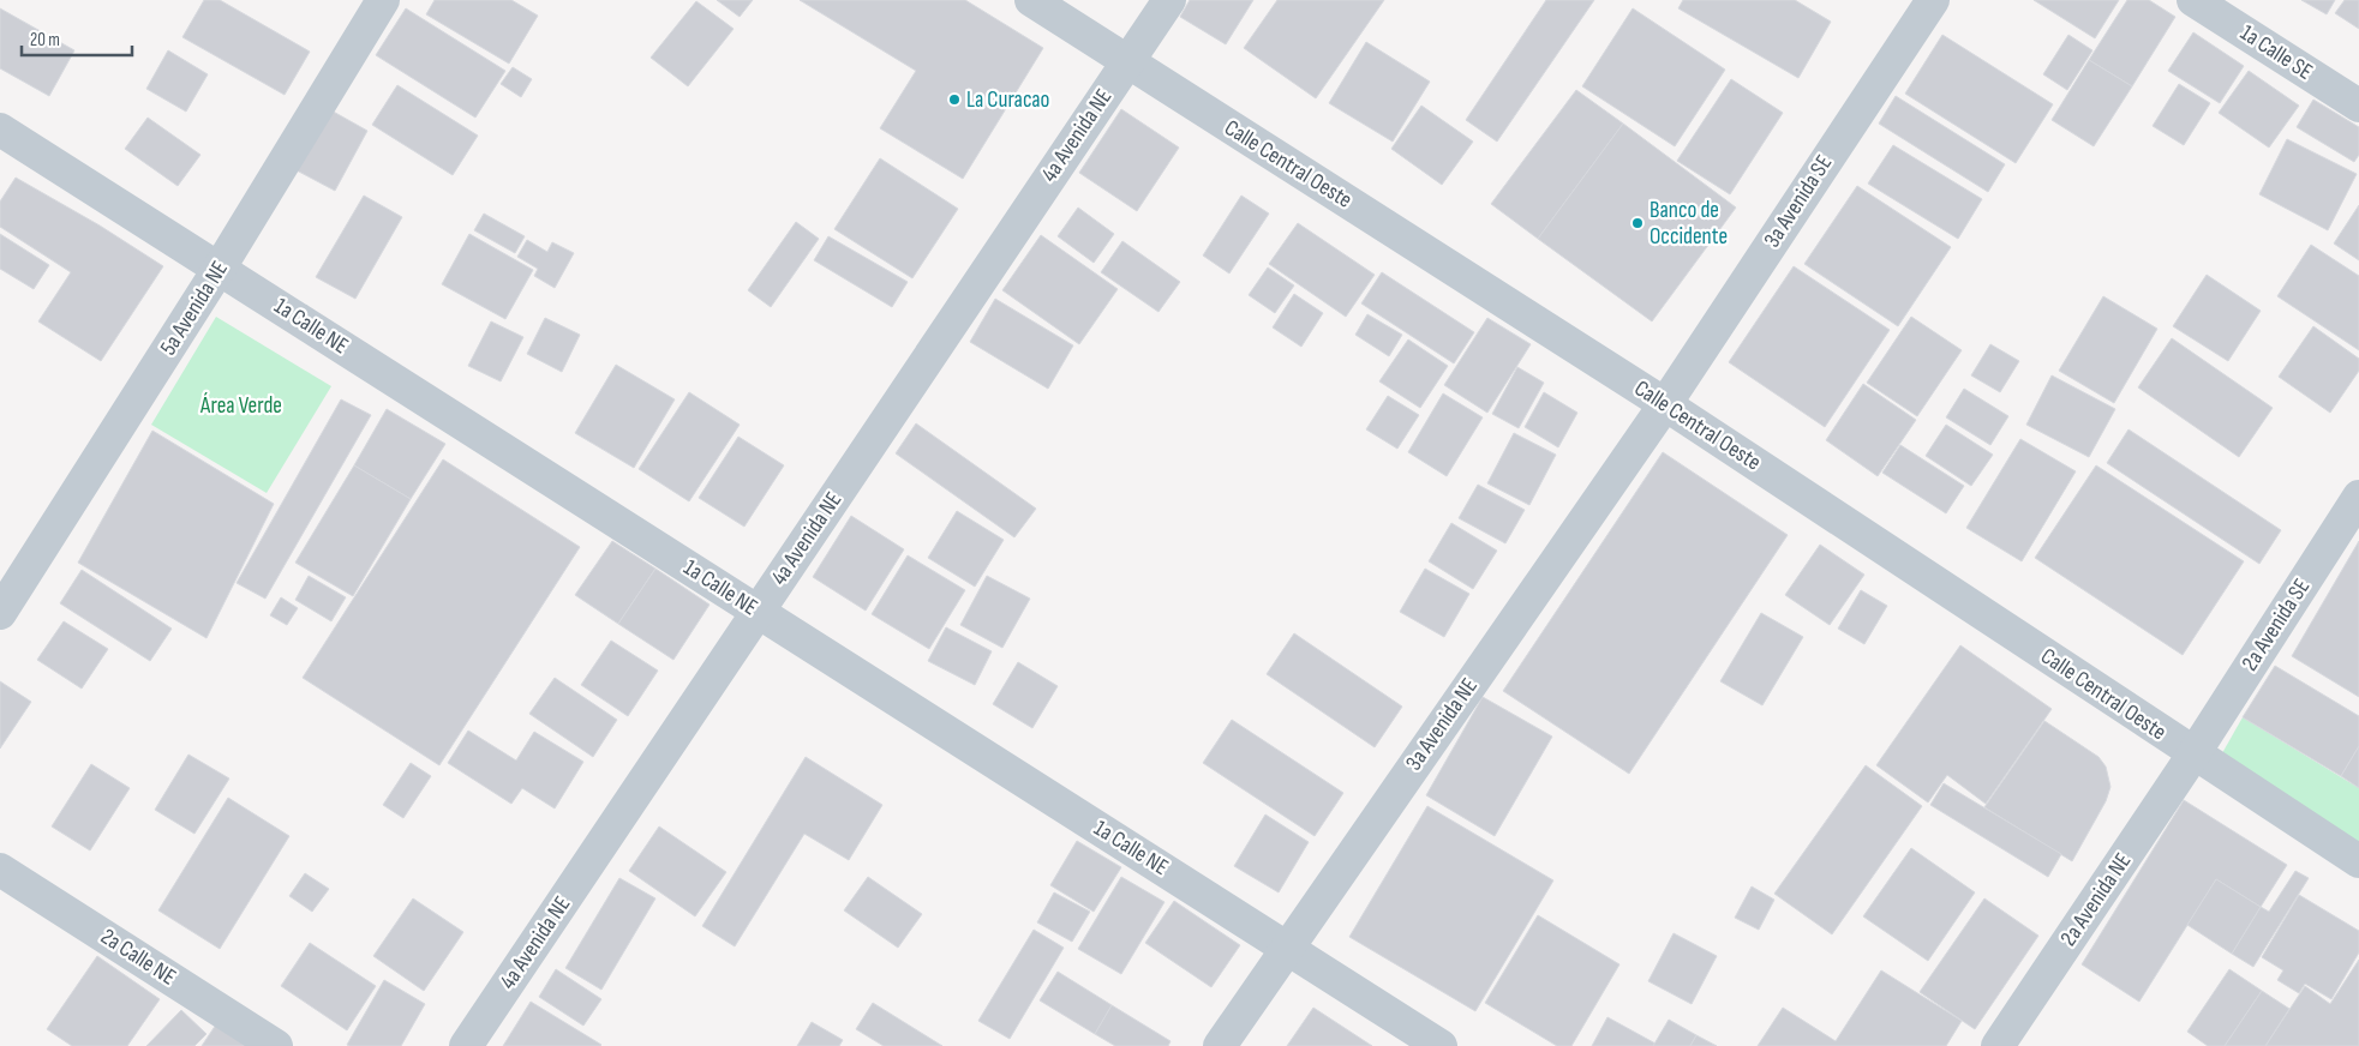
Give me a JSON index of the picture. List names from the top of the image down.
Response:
{
  "streets": {
    "street": [
      "1a Calle SE",
      "4a Avenida NE",
      "Calle Central Oeste",
      "3a Avenida SE",
      "5a Avenida NE",
      "1a Calle NE",
      "2a Avenida SE",
      "3a Avenida NE",
      "2a Avenida NE",
      "2a Calle NE"
    ]
  },
  "crossings": [
    ["4a Avenida NE", "Calle Central Oeste"],
    ["4a Avenida NE", "1a Calle NE"],
    ["Calle Central Oeste", "3a Avenida SE"],
    ["Calle Central Oeste", "2a Avenida SE"],
    ["Calle Central Oeste", "3a Avenida NE"],
    ["Calle Central Oeste", "2a Avenida NE"],
    ["3a Avenida SE", "3a Avenida NE"],
    ["5a Avenida NE", "1a Calle NE"],
    ["1a Calle NE", "3a Avenida NE"],
    ["2a Avenida SE", "2a Avenida NE"]
  ],
  "parks": ["Área Verde"],
  "places": ["La Curacao", "Banco de Occidente"],
  "scale_bar": "20 m"
}
